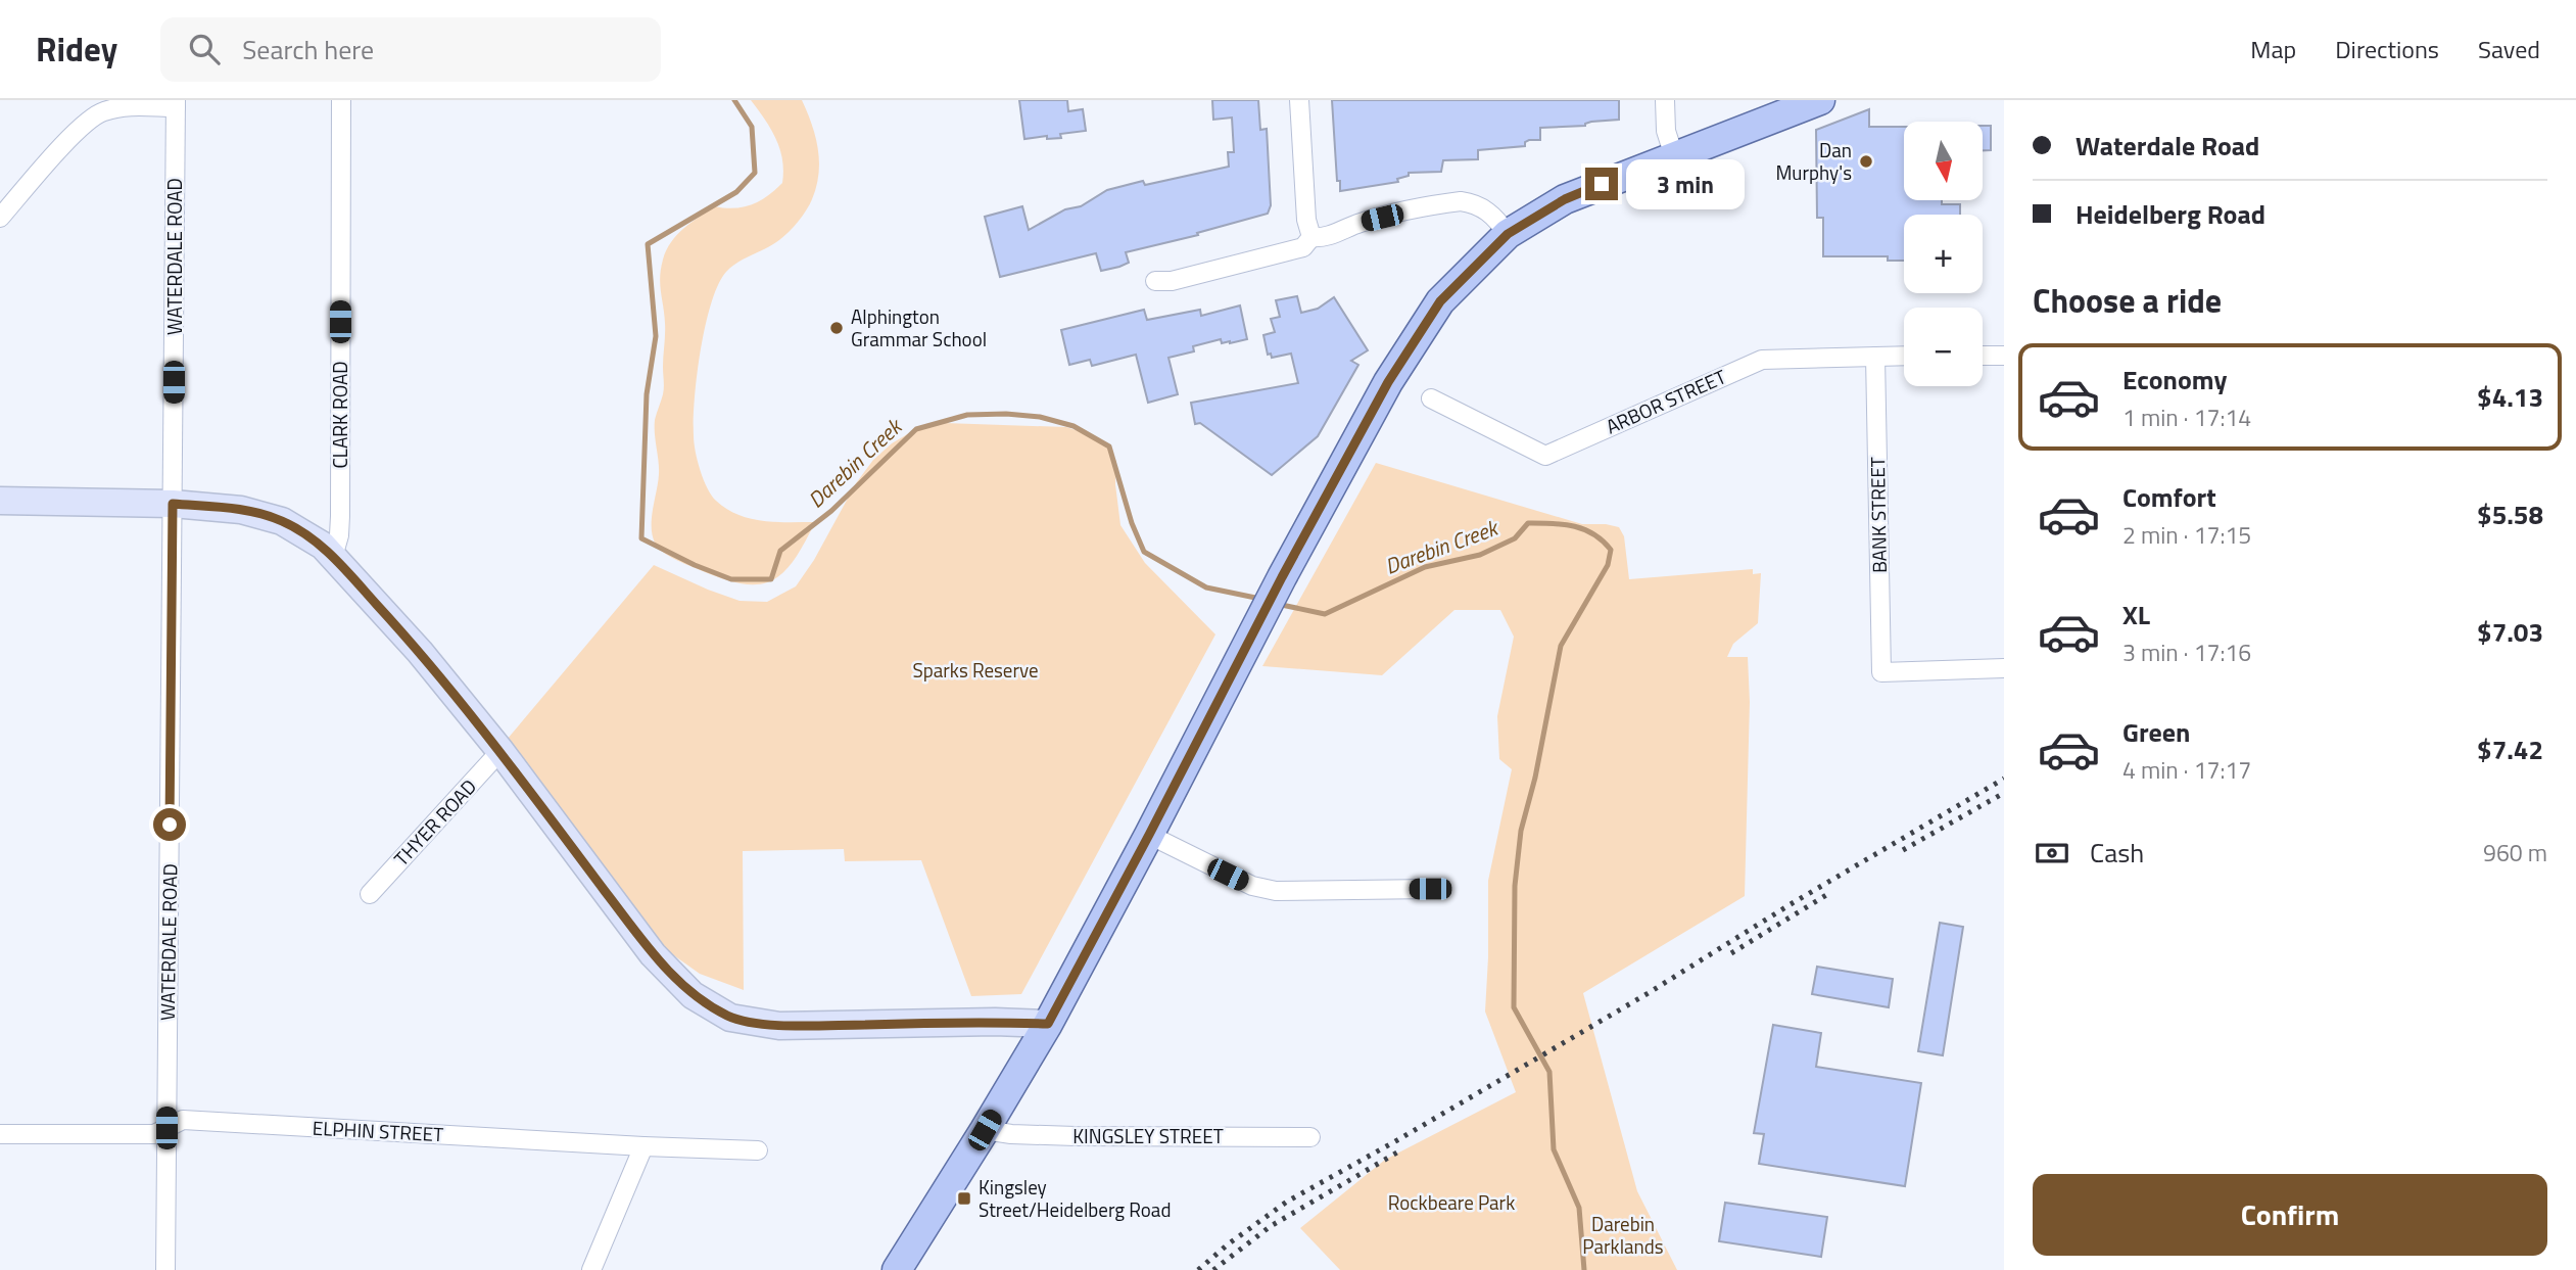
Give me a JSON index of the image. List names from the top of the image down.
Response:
{
  "streets": {
    "street": [
      "WATERDALE ROAD",
      "ARBOR STREET",
      "CLARK ROAD",
      "BANK STREET",
      "THYER ROAD",
      "ELPHIN STREET",
      "KINGSLEY STREET"
    ]
  },
  "crossings": [
    ["WATERDALE ROAD", "ELPHIN STREET"],
    ["ARBOR STREET", "BANK STREET"]
  ],
  "water": ["Darebin Creek"],
  "parks": ["Sparks Reserve", "Rockbeare Park", "Darebin Parklands"],
  "places": {
    "other": ["Dan Murphy's", "Alphington Grammar School"],
    "transit": ["Kingsley Street/Heidelberg Road"]
  },
  "north": "bottom",
  "page": {
    "header": "Ridey",
    "search": "Search here",
    "nav": ["Map", "Directions", "Saved"],
    "banner": ["Waterdale Road", "Heidelberg Road"],
    "map_buttons": ["+", "−"],
    "bubble": "3 min",
    "heading": "Choose a ride",
    "list": [
      {
        "name": "Economy",
        "note": "1 min · 17:14",
        "value": "$4.13"
      },
      {
        "name": "Comfort",
        "note": "2 min · 17:15",
        "value": "$5.58"
      },
      {
        "name": "XL",
        "note": "3 min · 17:16",
        "value": "$7.03"
      },
      {
        "name": "Green",
        "note": "4 min · 17:17",
        "value": "$7.42"
      }
    ],
    "pay": ["Cash", "960 m"],
    "buttons": "Confirm"
  }
}
